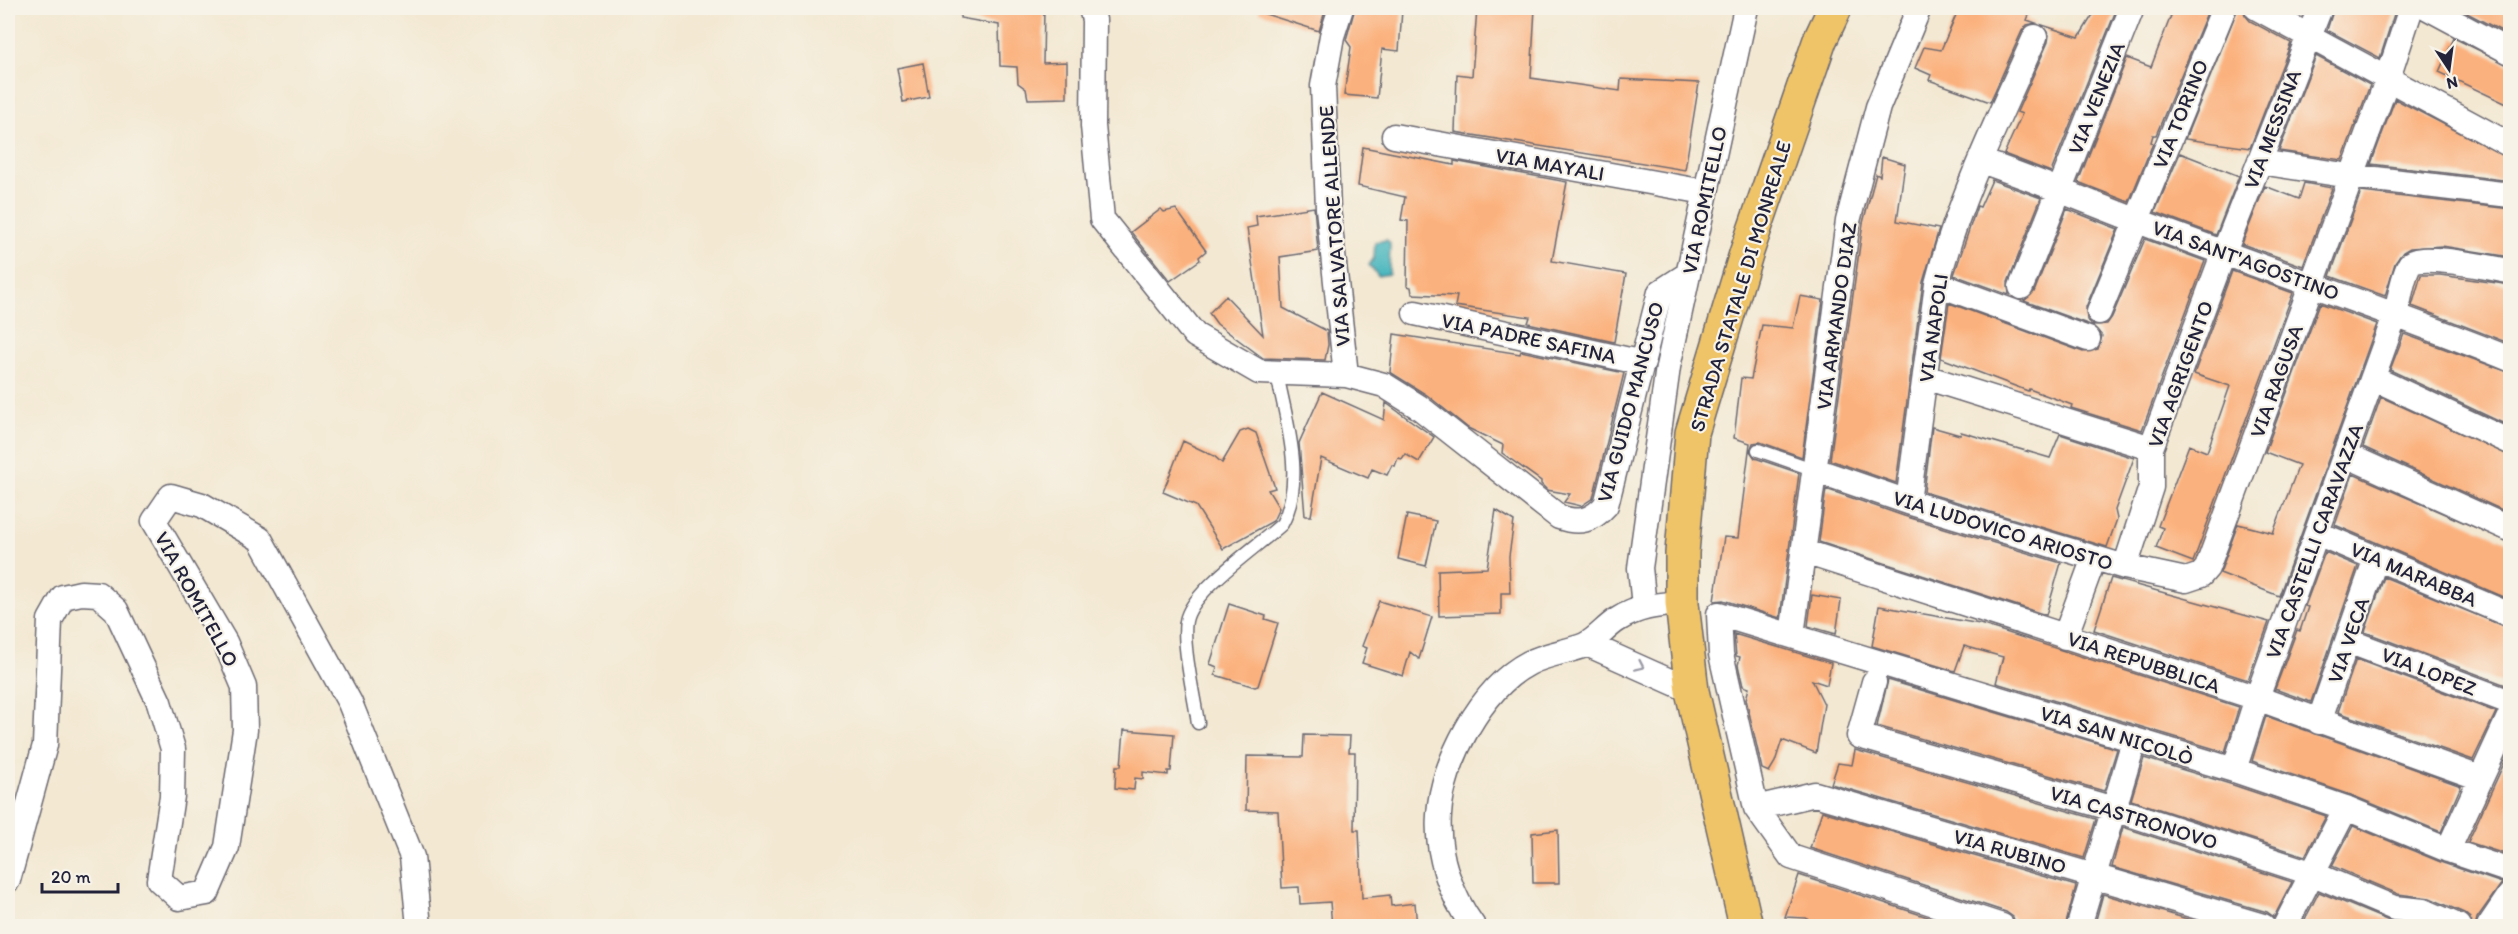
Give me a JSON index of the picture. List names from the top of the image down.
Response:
{
  "streets": {
    "main road": ["STRADA STATALE DI MONREALE"],
    "street": [
      "VIA VENEZIA",
      "VIA TORINO",
      "VIA MESSINA",
      "VIA MAYALI",
      "VIA ROMITELLO",
      "VIA SALVATORE ALLENDE",
      "VIA SANT'AGOSTINO",
      "VIA ARMANDO DIAZ",
      "VIA NAPOLI",
      "VIA PADRE SAFINA",
      "VIA AGRIGENTO",
      "VIA RAGUSA",
      "VIA GUIDO MANCUSO",
      "VIA LUDOVICO ARIOSTO",
      "VIA CASTELLI CARAVAZZA",
      "VIA MARABBA",
      "VIA VECA",
      "VIA REPUBBLICA",
      "VIA LOPEZ",
      "VIA SAN NICOLÒ",
      "VIA CASTRONOVO",
      "VIA RUBINO"
    ]
  },
  "crossings": [
    ["VIA VENEZIA", "VIA SANT'AGOSTINO"],
    ["VIA TORINO", "VIA SANT'AGOSTINO"],
    ["VIA MESSINA", "VIA SANT'AGOSTINO"],
    ["VIA MESSINA", "VIA AGRIGENTO"],
    ["VIA MAYALI", "VIA ROMITELLO"],
    ["VIA ROMITELLO", "VIA GUIDO MANCUSO"],
    ["VIA SALVATORE ALLENDE", "VIA GUIDO MANCUSO"],
    ["VIA SANT'AGOSTINO", "VIA NAPOLI"],
    ["VIA SANT'AGOSTINO", "VIA AGRIGENTO"],
    ["VIA SANT'AGOSTINO", "VIA RAGUSA"],
    ["VIA SANT'AGOSTINO", "VIA CASTELLI CARAVAZZA"],
    ["VIA ARMANDO DIAZ", "VIA LUDOVICO ARIOSTO"],
    ["VIA ARMANDO DIAZ", "VIA REPUBBLICA"],
    ["VIA ARMANDO DIAZ", "VIA SAN NICOLÒ"],
    ["VIA NAPOLI", "VIA LUDOVICO ARIOSTO"],
    ["VIA PADRE SAFINA", "VIA GUIDO MANCUSO"],
    ["VIA AGRIGENTO", "VIA LUDOVICO ARIOSTO"],
    ["VIA RAGUSA", "VIA LUDOVICO ARIOSTO"],
    ["VIA CASTELLI CARAVAZZA", "VIA MARABBA"],
    ["VIA CASTELLI CARAVAZZA", "VIA REPUBBLICA"],
    ["VIA CASTELLI CARAVAZZA", "VIA SAN NICOLÒ"],
    ["VIA MARABBA", "VIA VECA"],
    ["VIA VECA", "VIA REPUBBLICA"],
    ["VIA VECA", "VIA LOPEZ"],
    ["VIA SAN NICOLÒ", "VIA RUBINO"]
  ],
  "scale_bar": "20 m",
  "north": "bottom"
}
